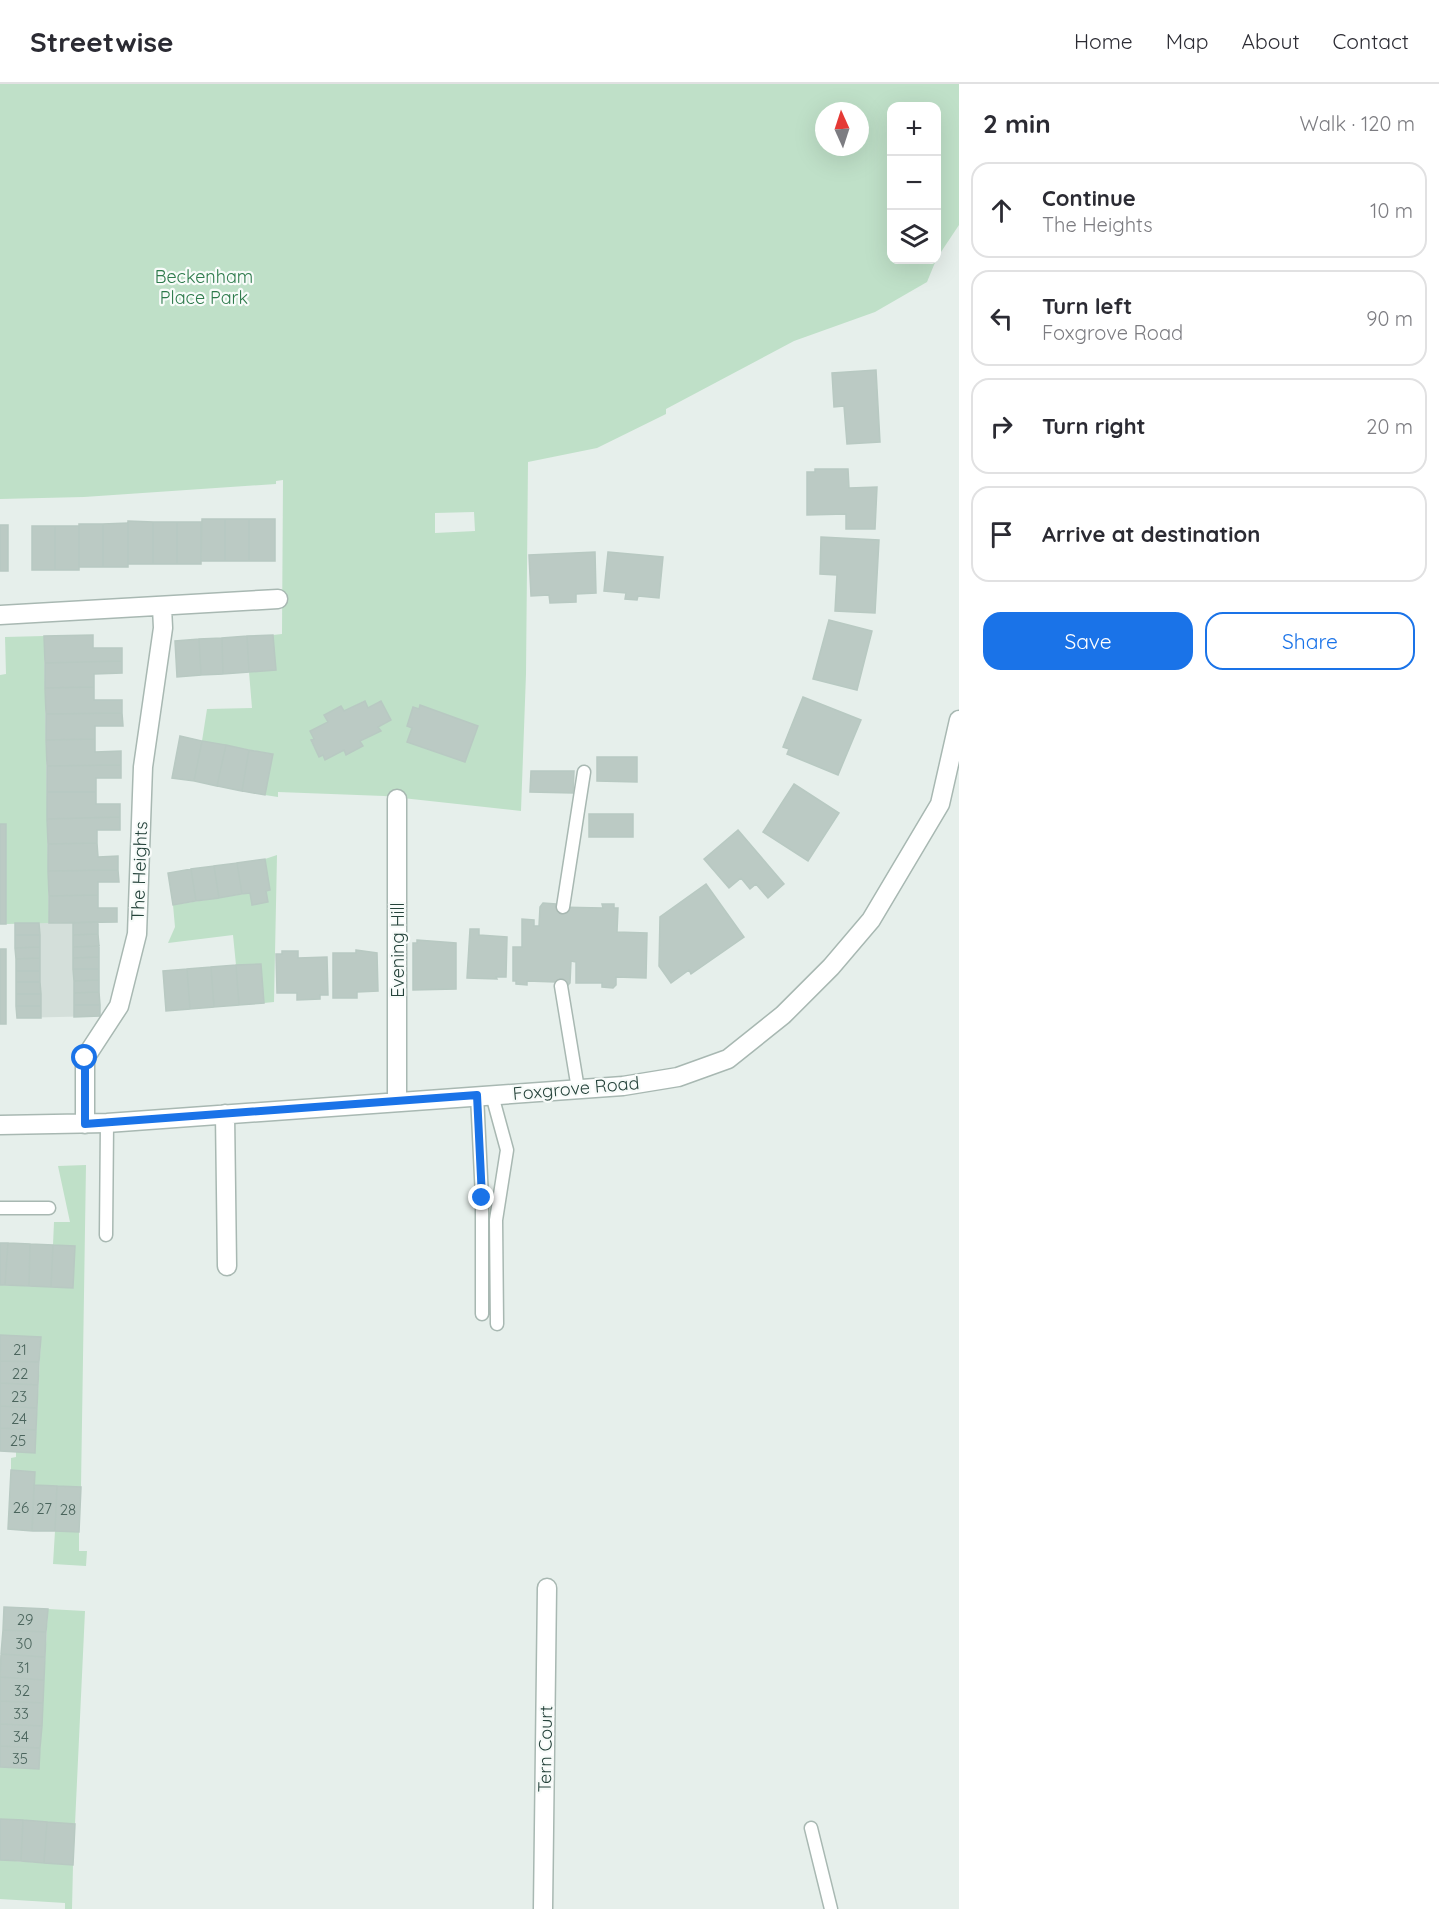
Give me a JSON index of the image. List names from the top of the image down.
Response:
{
  "streets": {
    "street": [
      "The Heights",
      "Evening Hill",
      "Foxgrove Road",
      "Tern Court"
    ]
  },
  "crossings": [
    ["The Heights", "Foxgrove Road"],
    ["Evening Hill", "Foxgrove Road"]
  ],
  "parks": ["Beckenham Place Park"],
  "house_numbers": [
    "21",
    "22",
    "23",
    "24",
    "25",
    "26",
    "27",
    "28",
    "29",
    "30",
    "31",
    "32",
    "33",
    "34",
    "35"
  ],
  "north": "top",
  "page": {
    "header": "Streetwise",
    "nav": [
      "Home",
      "Map",
      "About",
      "Contact"
    ],
    "heading": ["2 min", "Walk · 120 m"],
    "map_buttons": ["+", "−"],
    "list": [
      ["Continue", "The Heights", "10 m"],
      ["Turn left", "Foxgrove Road", "90 m"],
      ["Turn right", "20 m"],
      "Arrive at destination"
    ],
    "buttons": ["Save", "Share"]
  }
}
